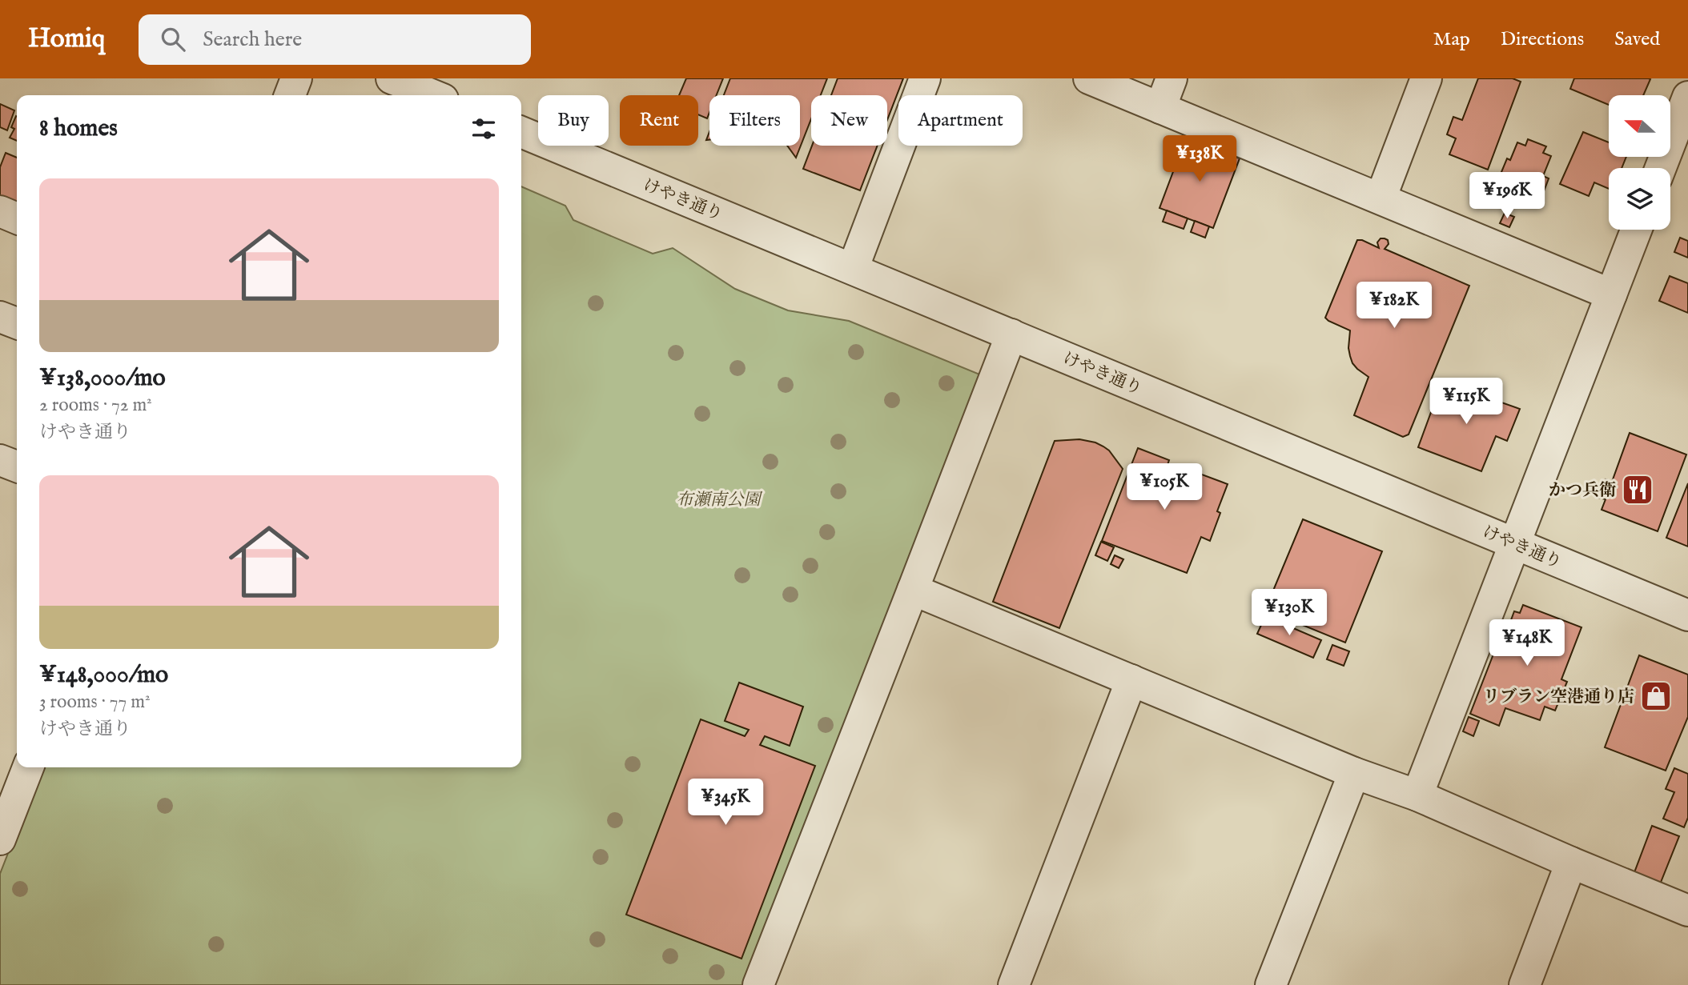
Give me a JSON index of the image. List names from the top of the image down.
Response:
{
  "streets": {
    "street": ["けやき通り"]
  },
  "parks": ["布瀬南公園"],
  "places": {
    "restaurant": ["かつ兵衛"],
    "shop": ["リブラン空港通り店"]
  },
  "north": "left",
  "page": {
    "header": "Homiq",
    "search": "Search here",
    "nav": ["Map", "Directions", "Saved"],
    "chip": [
      "Buy",
      "Rent",
      "Filters",
      "New",
      "Apartment"
    ],
    "heading": "8 homes",
    "price": [
      "¥138K",
      "¥196K",
      "¥182K",
      "¥115K",
      "¥105K",
      "¥130K",
      "¥148K",
      "¥345K"
    ],
    "list": [
      {
        "name": "¥138,000/mo",
        "note": "2 rooms · 72 m² · けやき通り"
      },
      {
        "name": "¥148,000/mo",
        "note": "3 rooms · 77 m² · けやき通り"
      }
    ]
  }
}
